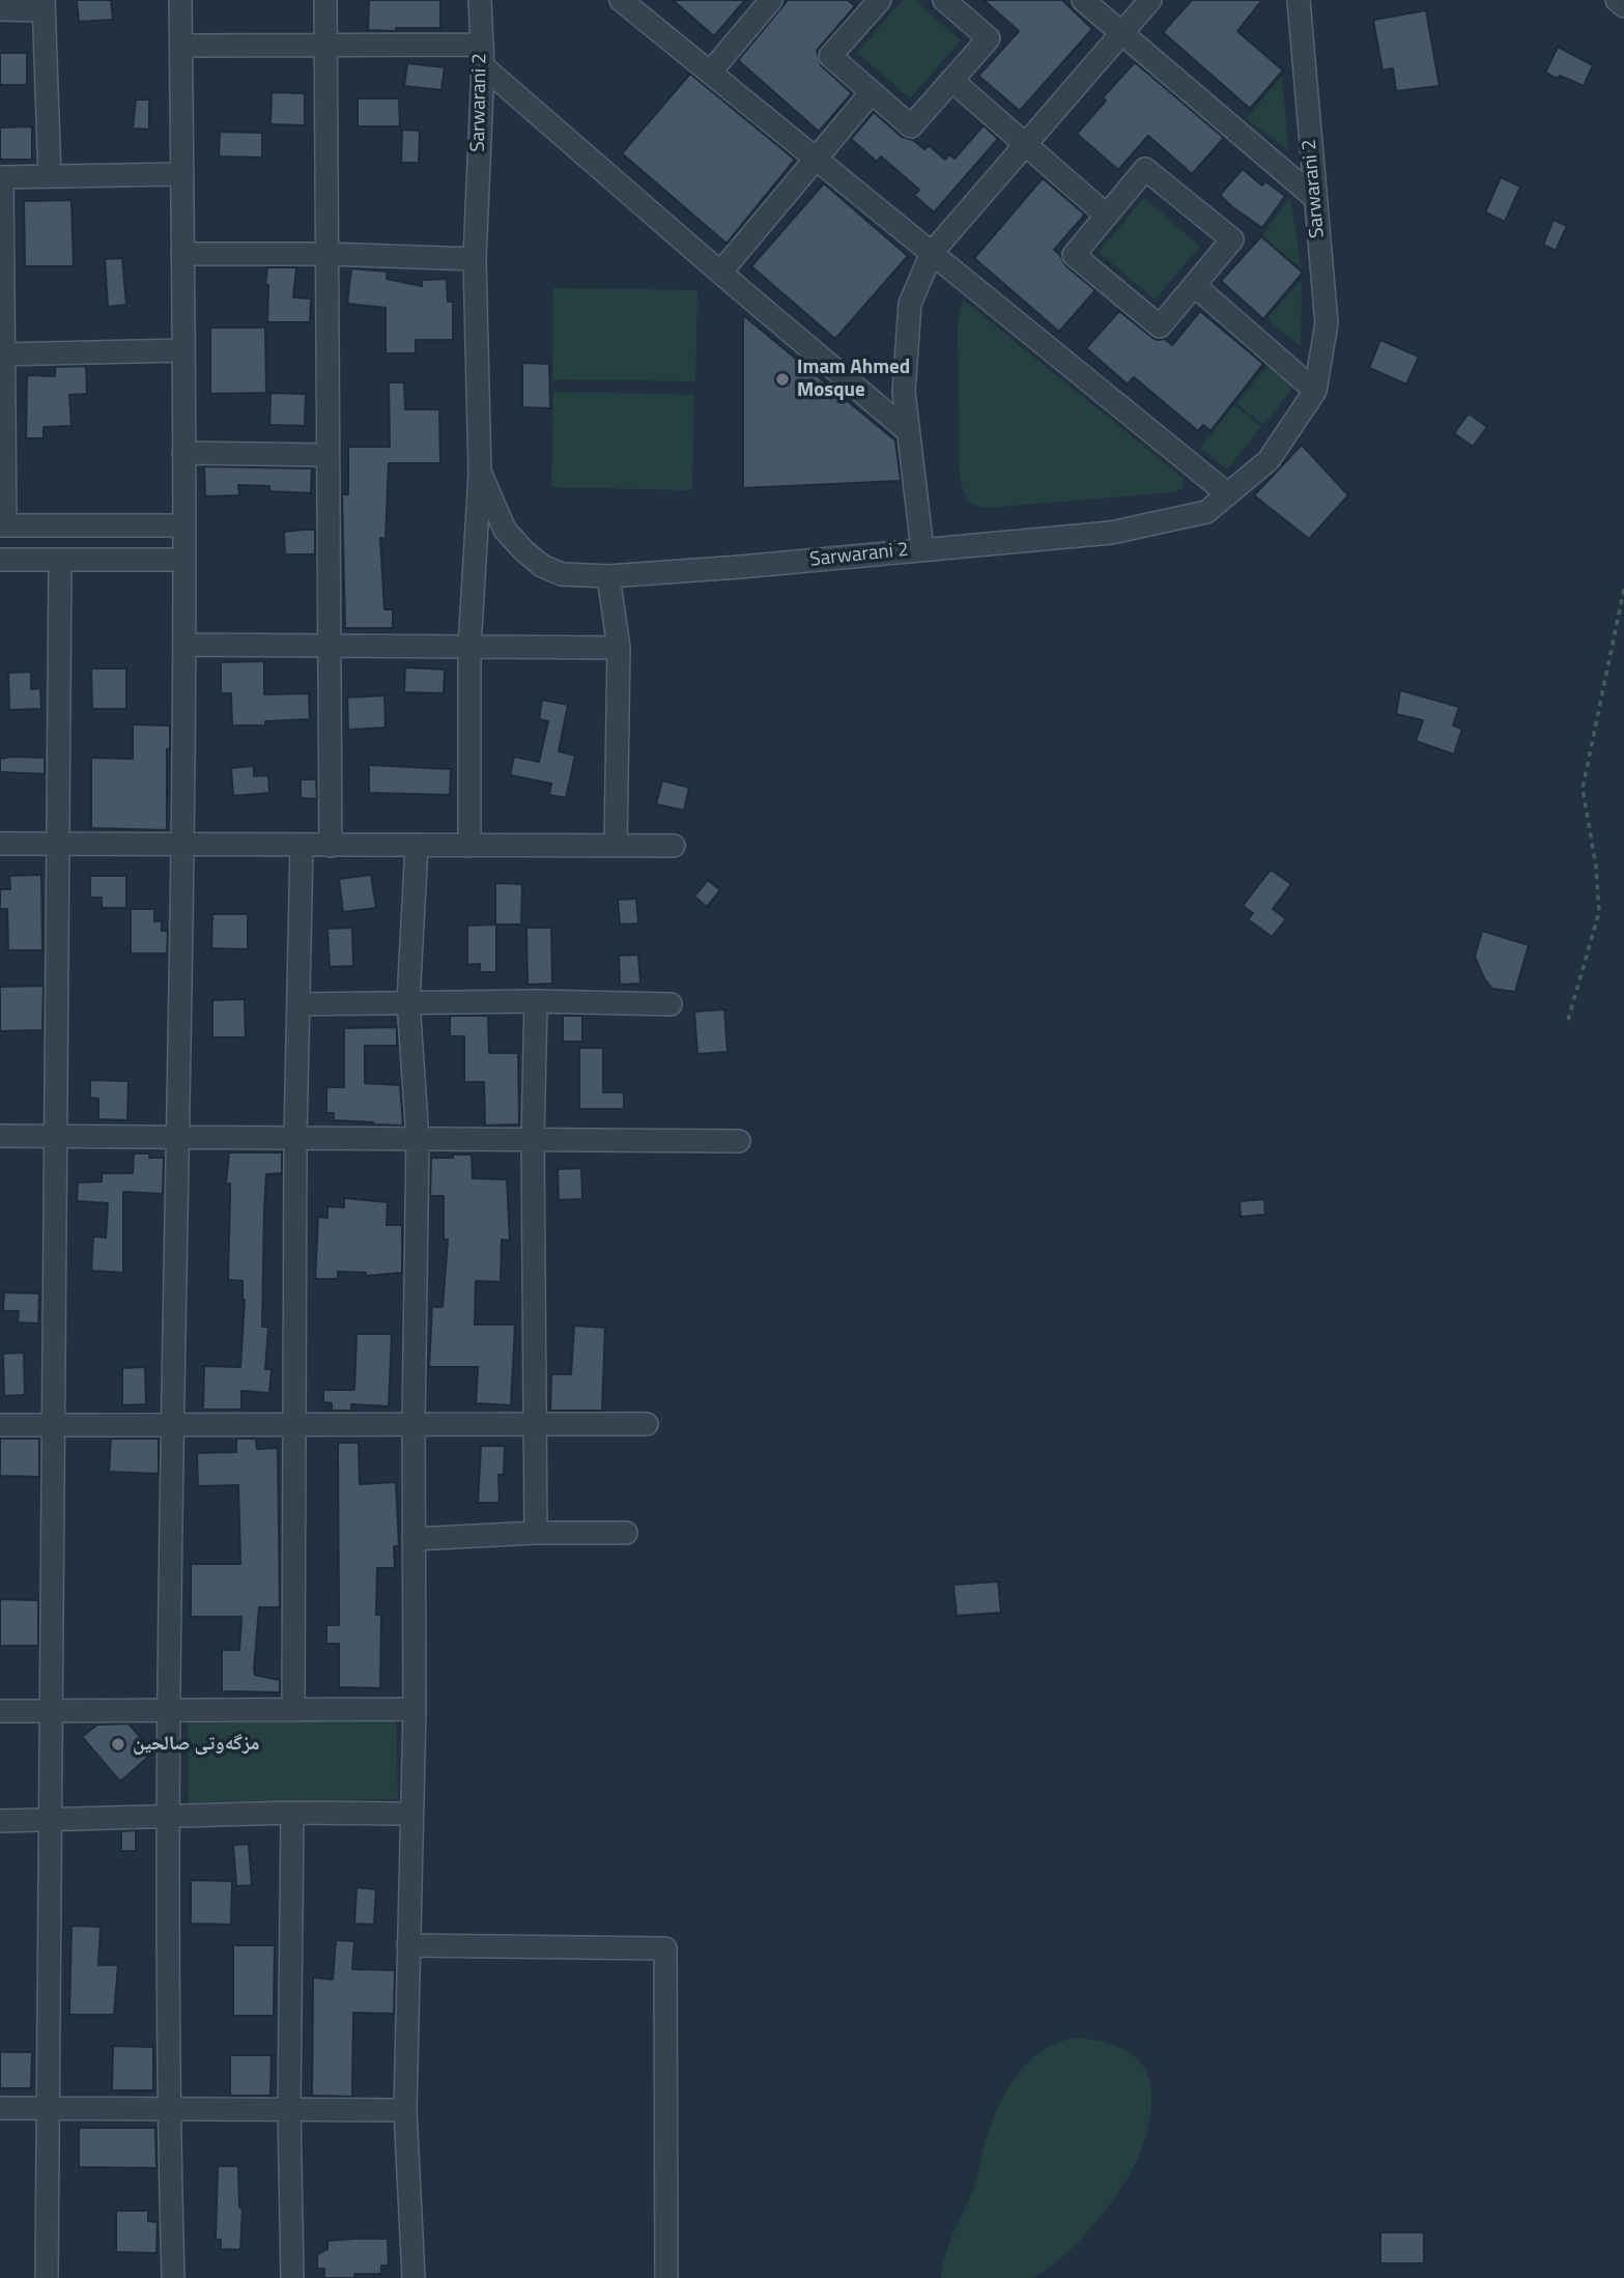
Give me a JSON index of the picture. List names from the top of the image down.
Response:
{
  "streets": {
    "street": ["Sarwarani 2"]
  },
  "places": ["Imam Ahmed Mosque", "مزگەوتی صالحین"]
}
